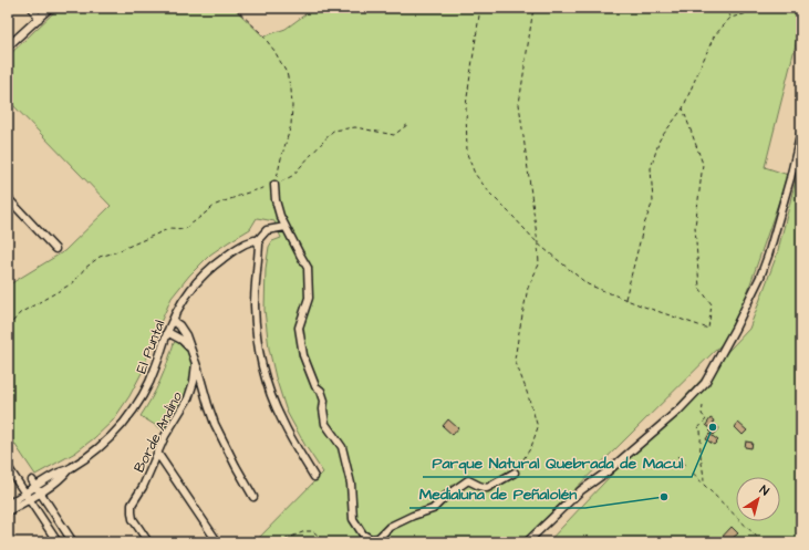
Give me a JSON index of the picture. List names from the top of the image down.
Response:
{
  "streets": {
    "street": ["El Puntal", "Borde Andino"]
  },
  "places": ["Parque Natural Quebrada de Macul", "Medialuna de Peñalolén"],
  "north": "top right"
}
